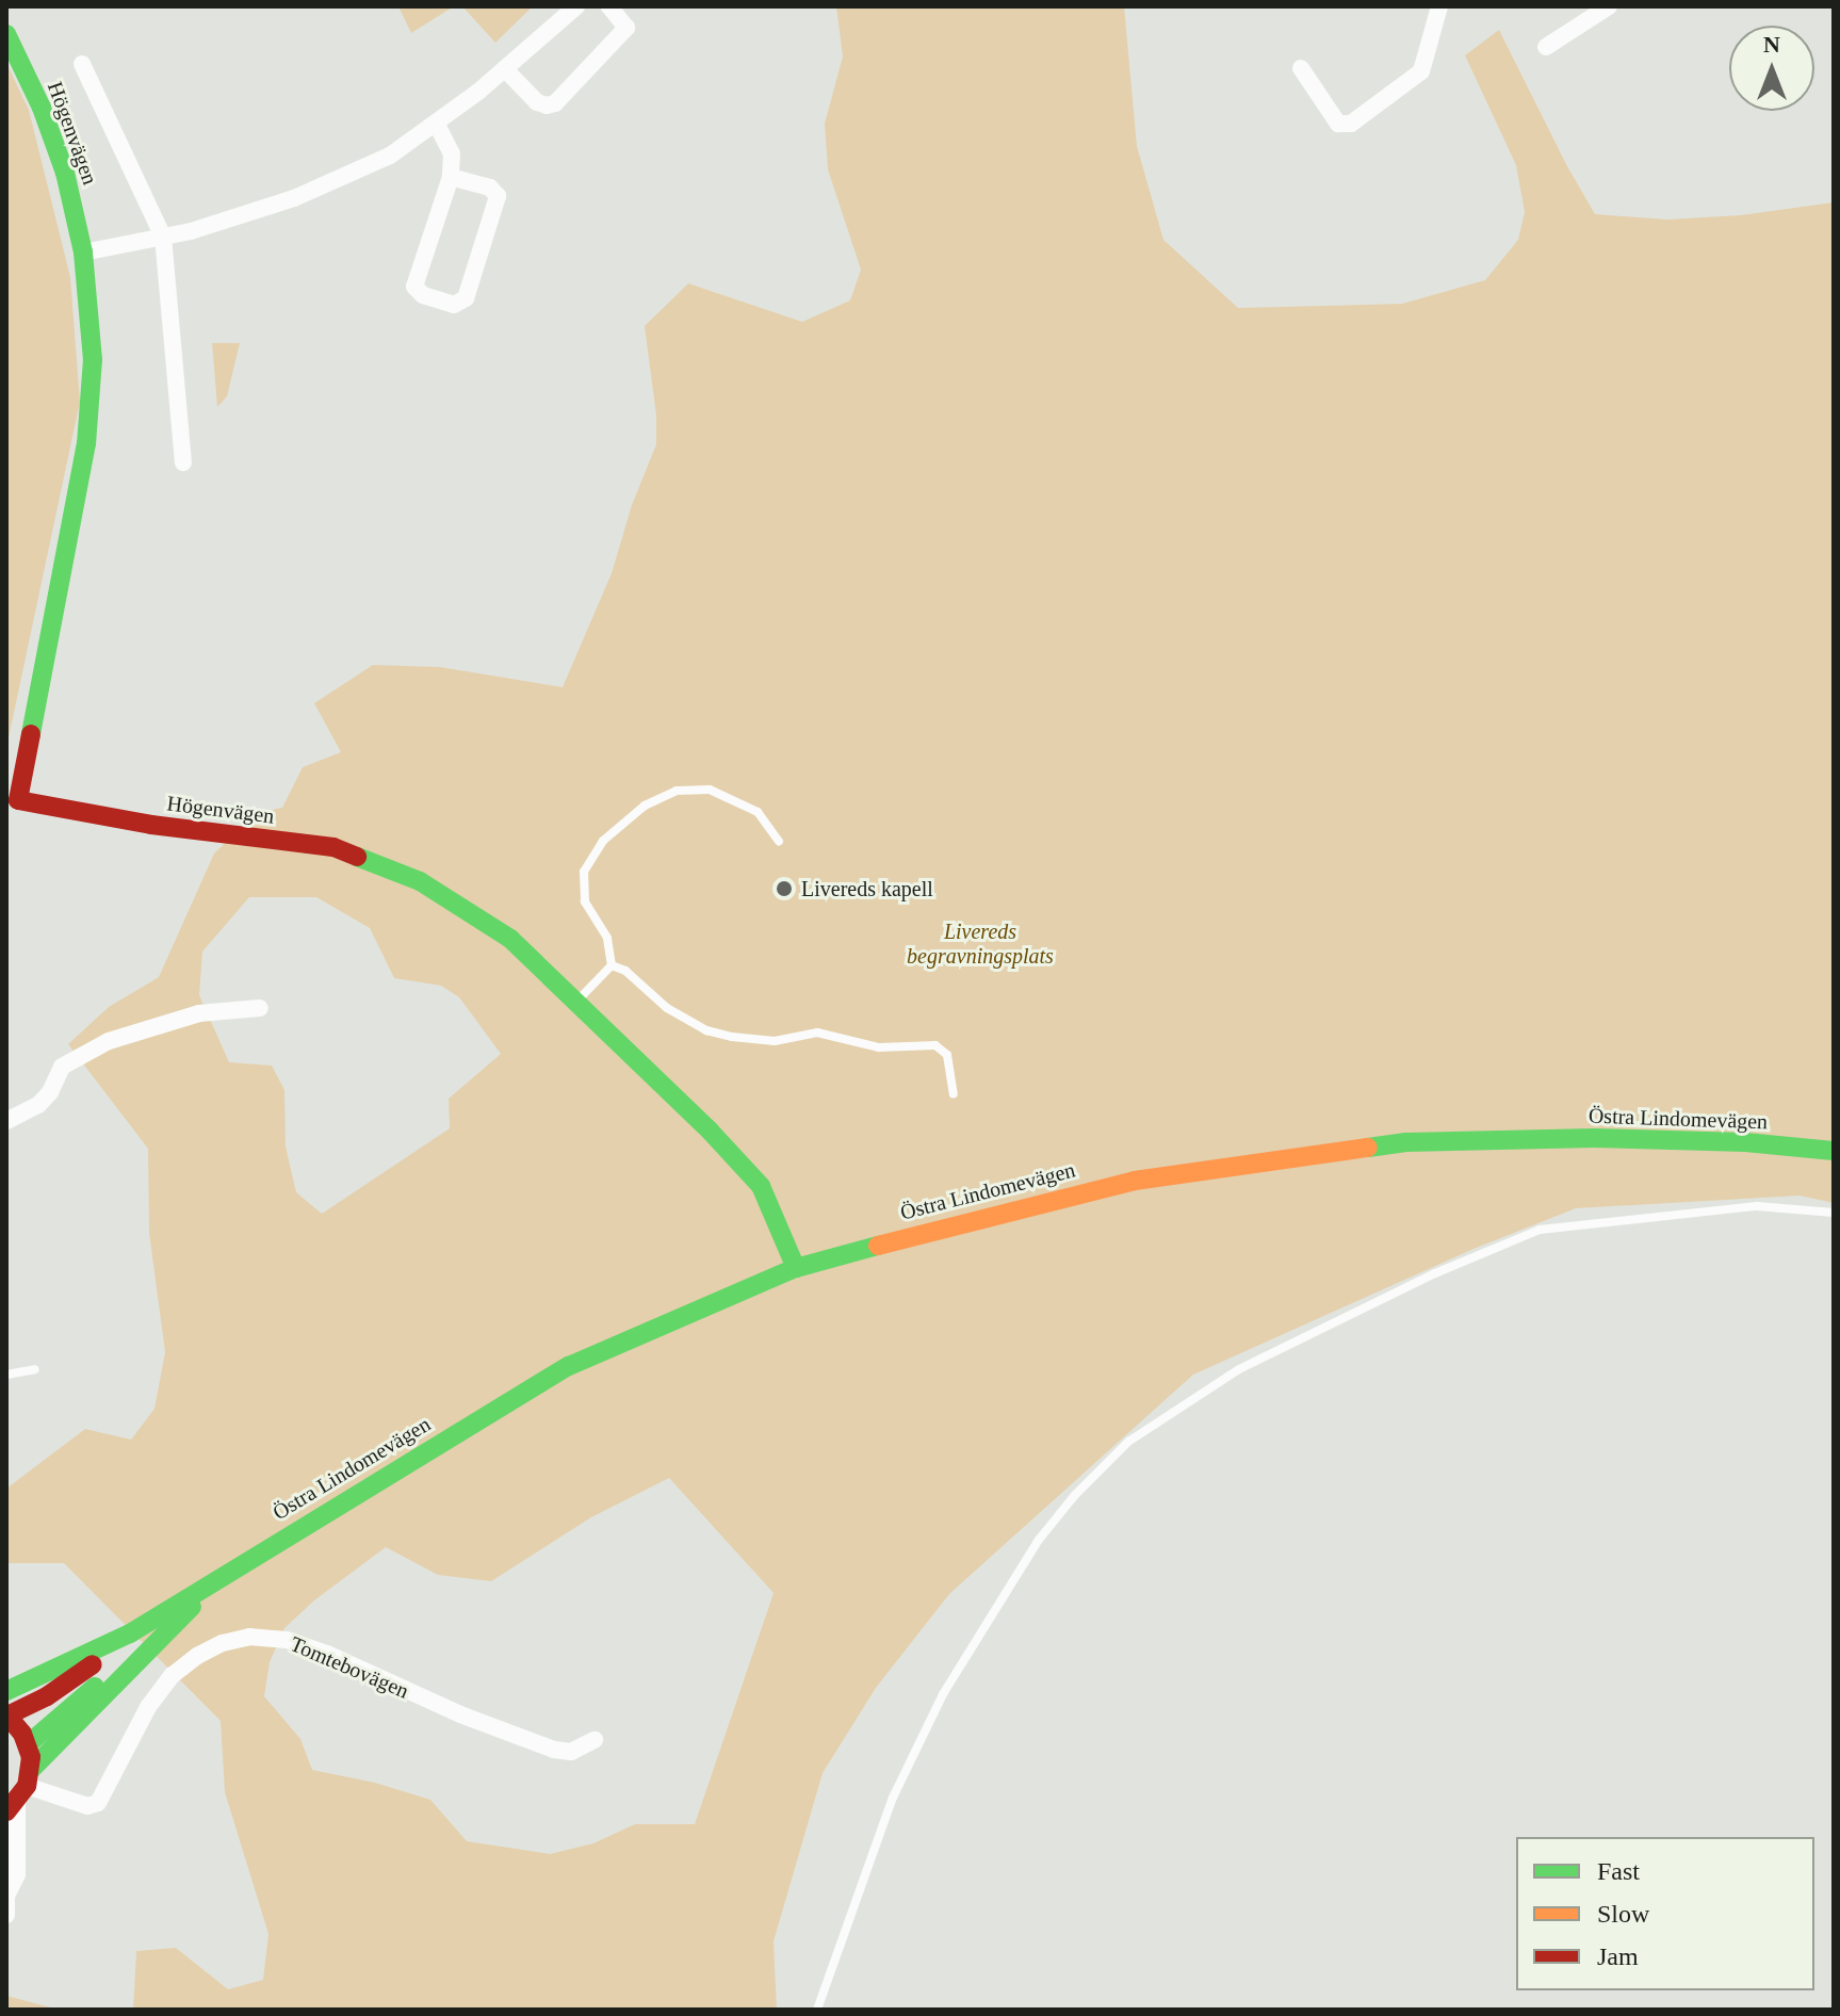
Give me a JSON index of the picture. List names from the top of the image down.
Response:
{
  "streets": {
    "street": ["Högenvägen", "Östra Lindomevägen", "Tomtebovägen"]
  },
  "crossings": [
    ["Högenvägen", "Östra Lindomevägen"],
    ["Östra Lindomevägen", "Tomtebovägen"]
  ],
  "parks": ["Livereds begravningsplats"],
  "places": ["Livereds kapell"],
  "legend": ["Fast", "Slow", "Jam"],
  "north": "top"
}
